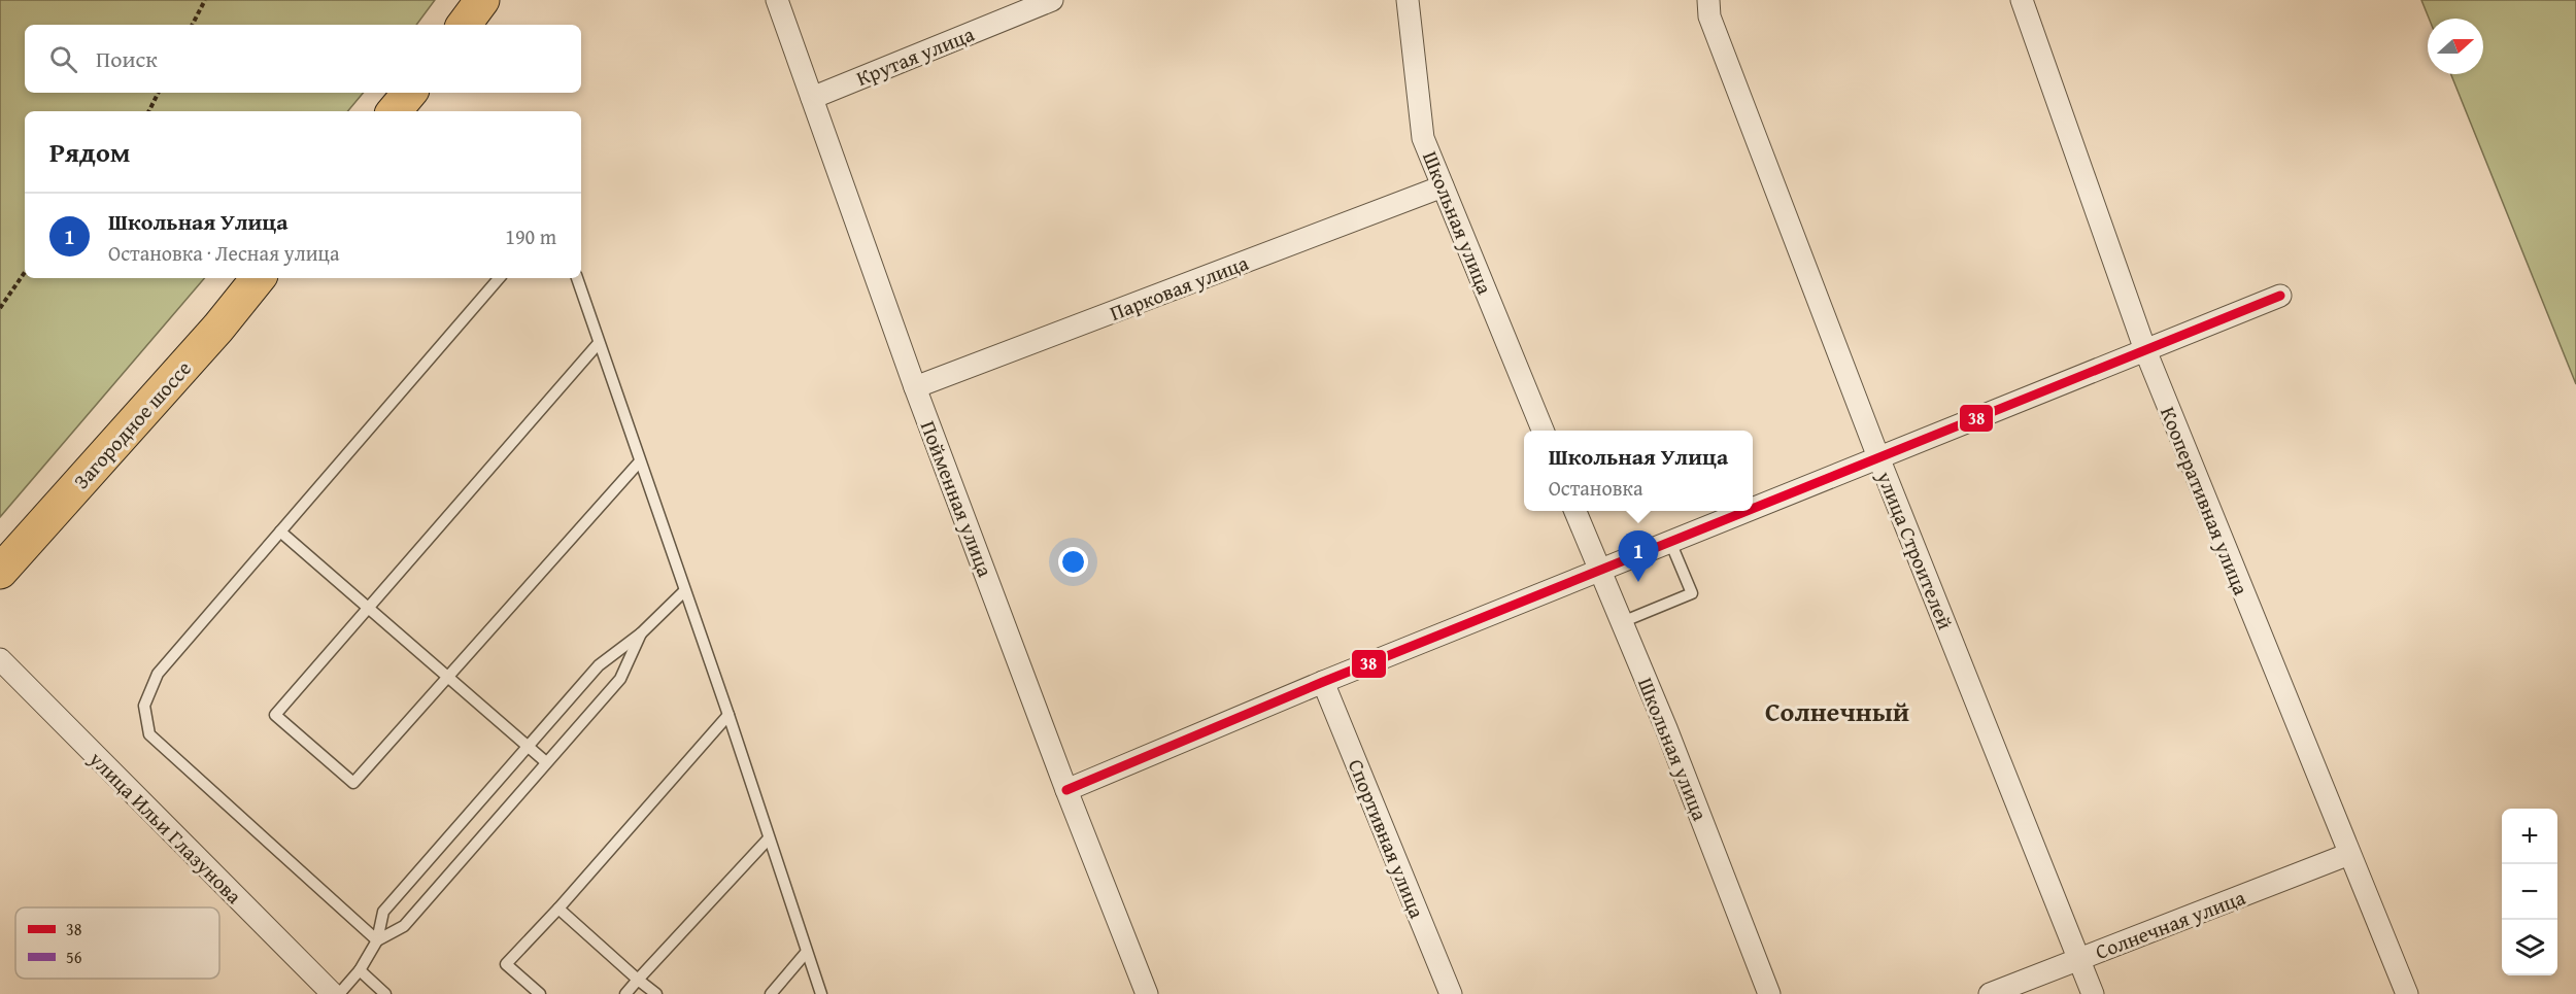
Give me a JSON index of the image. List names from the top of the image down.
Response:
{
  "streets": {
    "highway": ["Загородное шоссе"],
    "street": [
      "Крутая улица",
      "Школьная улица",
      "Парковая улица",
      "Пойменная улица",
      "Кооперативная улица",
      "улица Строителей",
      "улица Ильи Глазунова",
      "Спортивная улица",
      "Солнечная улица"
    ]
  },
  "crossings": [
    ["Крутая улица", "Пойменная улица"],
    ["Школьная улица", "Парковая улица"],
    ["Парковая улица", "Пойменная улица"],
    ["Кооперативная улица", "Солнечная улица"],
    ["улица Строителей", "Солнечная улица"]
  ],
  "districts": ["Солнечный"],
  "lines": ["transit line 38"],
  "legend": ["38", "56"],
  "north": "right",
  "page": {
    "search": "Поиск",
    "heading": "Рядом",
    "list": [
      {
        "mark": "1",
        "name": "Школьная Улица",
        "note": "Остановка · Лесная улица",
        "value": "190 m"
      }
    ],
    "popup": ["Школьная Улица", "Остановка"],
    "pins": "1",
    "map_buttons": ["+", "−"]
  }
}
